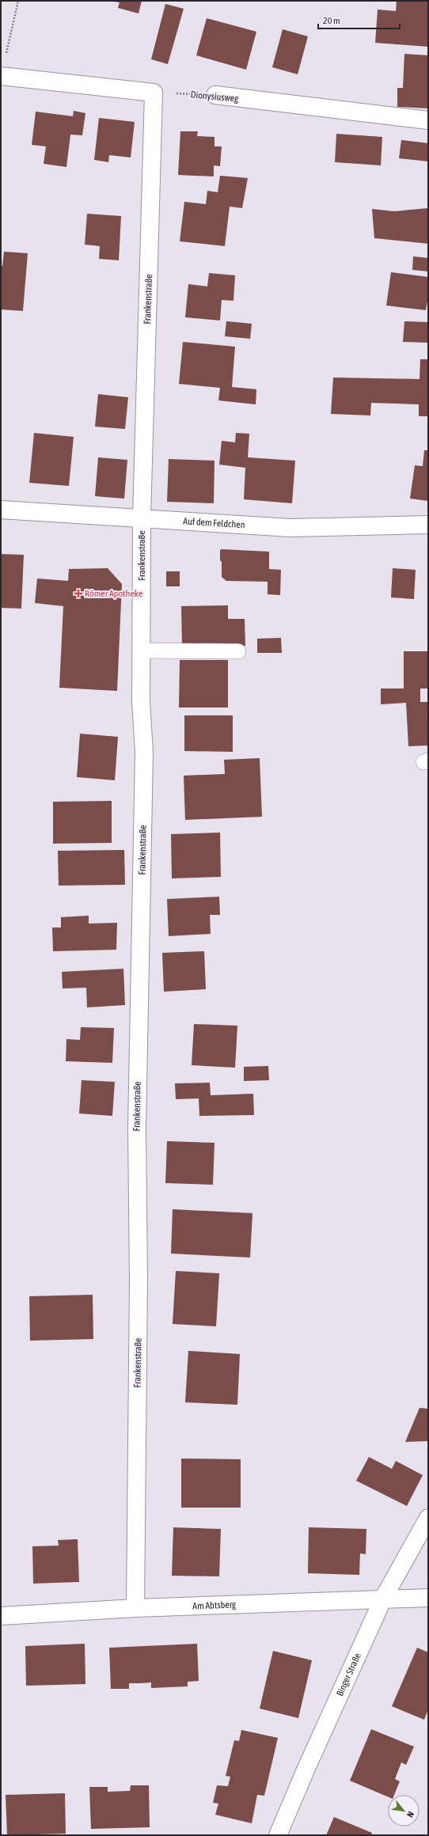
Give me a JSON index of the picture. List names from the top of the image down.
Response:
{
  "streets": {
    "street": [
      "Dionysiusweg",
      "Frankenstraße",
      "Auf dem Feldchen",
      "Am Abtsberg",
      "Binger Straße"
    ]
  },
  "crossings": [
    ["Dionysiusweg", "Frankenstraße"],
    ["Frankenstraße", "Auf dem Feldchen"],
    ["Frankenstraße", "Am Abtsberg"],
    ["Am Abtsberg", "Binger Straße"]
  ],
  "places": {
    "health": ["Römer Apotheke"]
  },
  "scale_bar": "20 m",
  "north": "bottom right"
}
